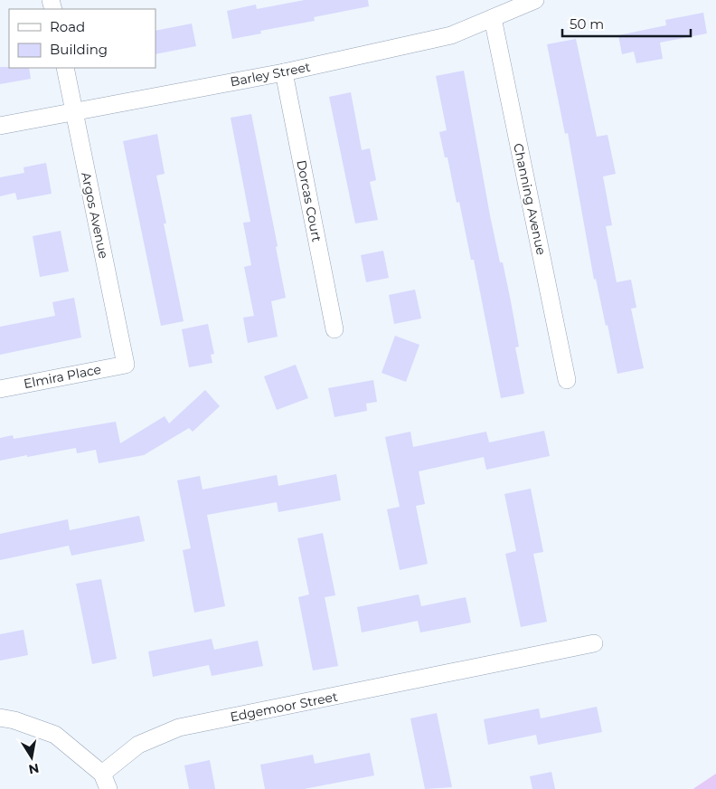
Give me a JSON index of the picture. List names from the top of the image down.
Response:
{
  "streets": {
    "street": [
      "Barley Street",
      "Channing Avenue",
      "Dorcas Court",
      "Argos Avenue",
      "Elmira Place",
      "Edgemoor Street"
    ]
  },
  "crossings": [
    ["Barley Street", "Channing Avenue"],
    ["Barley Street", "Dorcas Court"],
    ["Barley Street", "Argos Avenue"],
    ["Argos Avenue", "Elmira Place"]
  ],
  "legend": ["Road", "Building"],
  "scale_bar": "50 m",
  "north": "bottom"
}
